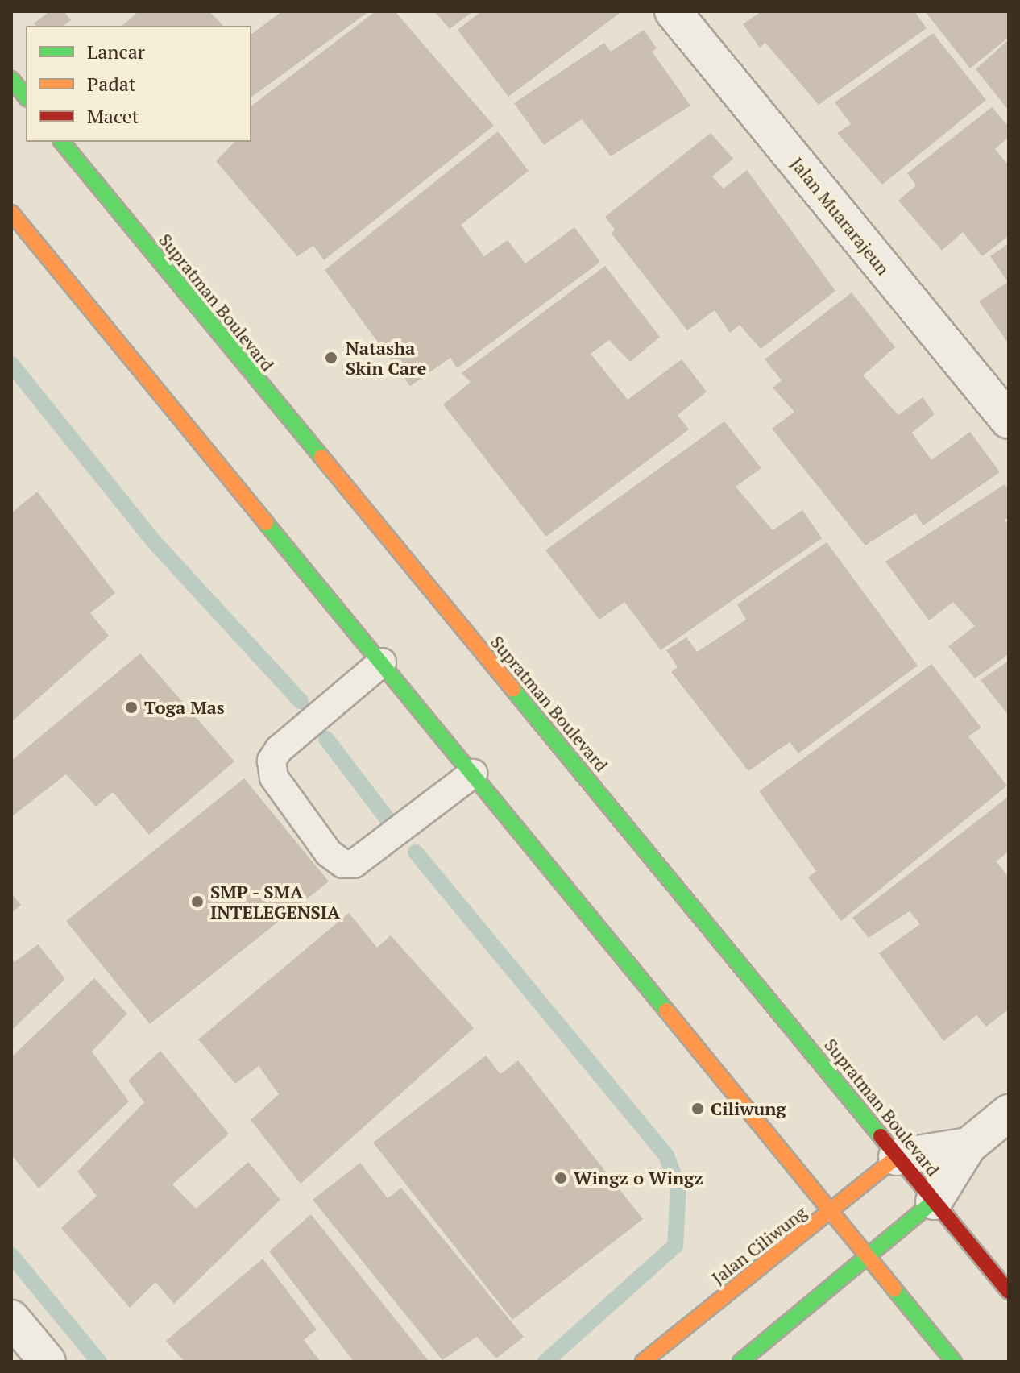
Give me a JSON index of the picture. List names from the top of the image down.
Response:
{
  "streets": {
    "main road": ["Supratman Boulevard", "Jalan Ciliwung"],
    "street": ["Jalan Muararajeun"]
  },
  "crossings": [
    ["Supratman Boulevard", "Jalan Ciliwung"]
  ],
  "places": [
    "Natasha Skin Care",
    "Toga Mas",
    "SMP - SMA INTELEGENSIA",
    "Ciliwung",
    "Wingz o Wingz"
  ],
  "legend": ["Lancar", "Padat", "Macet"]
}
